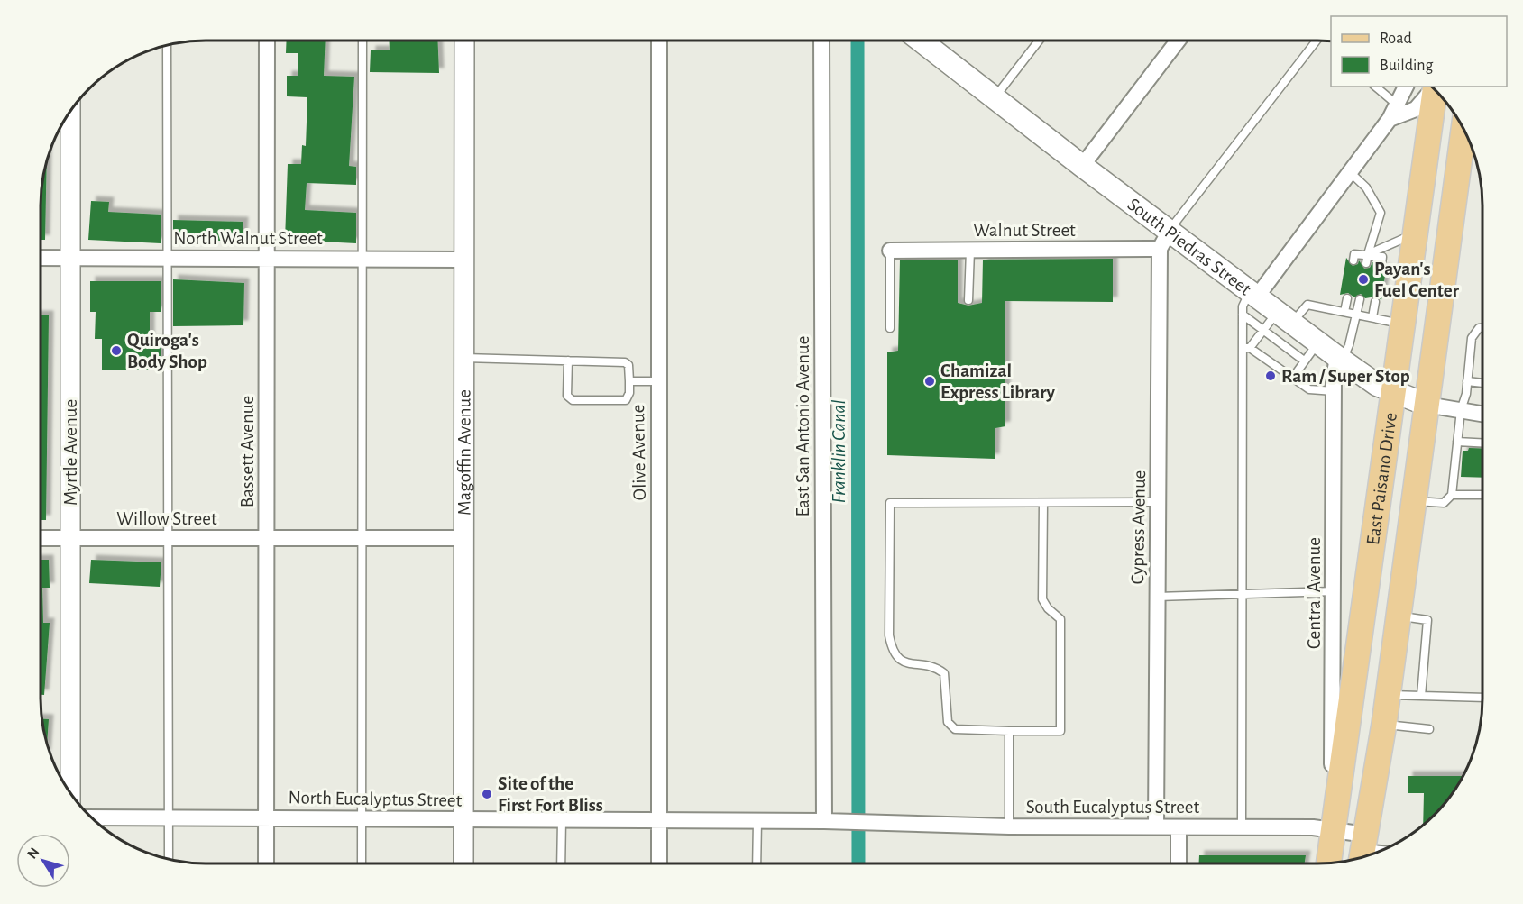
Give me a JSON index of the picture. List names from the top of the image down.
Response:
{
  "streets": {
    "main road": ["South Piedras Street", "East Paisano Drive"],
    "street": [
      "Walnut Street",
      "North Walnut Street",
      "East San Antonio Avenue",
      "Bassett Avenue",
      "Magoffin Avenue",
      "Myrtle Avenue",
      "Olive Avenue",
      "Willow Street",
      "Cypress Avenue",
      "Central Avenue",
      "North Eucalyptus Street",
      "South Eucalyptus Street"
    ]
  },
  "crossings": [
    ["Walnut Street", "South Piedras Street"],
    ["Walnut Street", "Cypress Avenue"],
    ["North Walnut Street", "Bassett Avenue"],
    ["North Walnut Street", "Magoffin Avenue"],
    ["North Walnut Street", "Myrtle Avenue"],
    ["South Piedras Street", "East Paisano Drive"],
    ["South Piedras Street", "Cypress Avenue"],
    ["South Piedras Street", "Central Avenue"],
    ["East San Antonio Avenue", "North Eucalyptus Street"],
    ["Bassett Avenue", "Willow Street"],
    ["Bassett Avenue", "North Eucalyptus Street"],
    ["Magoffin Avenue", "Willow Street"],
    ["Magoffin Avenue", "North Eucalyptus Street"],
    ["Myrtle Avenue", "Willow Street"],
    ["Olive Avenue", "North Eucalyptus Street"],
    ["East Paisano Drive", "Central Avenue"],
    ["East Paisano Drive", "South Eucalyptus Street"],
    ["Cypress Avenue", "South Eucalyptus Street"],
    ["Central Avenue", "South Eucalyptus Street"],
    ["North Eucalyptus Street", "South Eucalyptus Street"]
  ],
  "water": ["Franklin Canal"],
  "places": [
    "Payan's Fuel Center",
    "Quiroga's Body Shop",
    "Ram / Super Stop",
    "Chamizal Express Library",
    "Site of the First Fort Bliss"
  ],
  "legend": ["Road", "Building"],
  "north": "top left"
}
